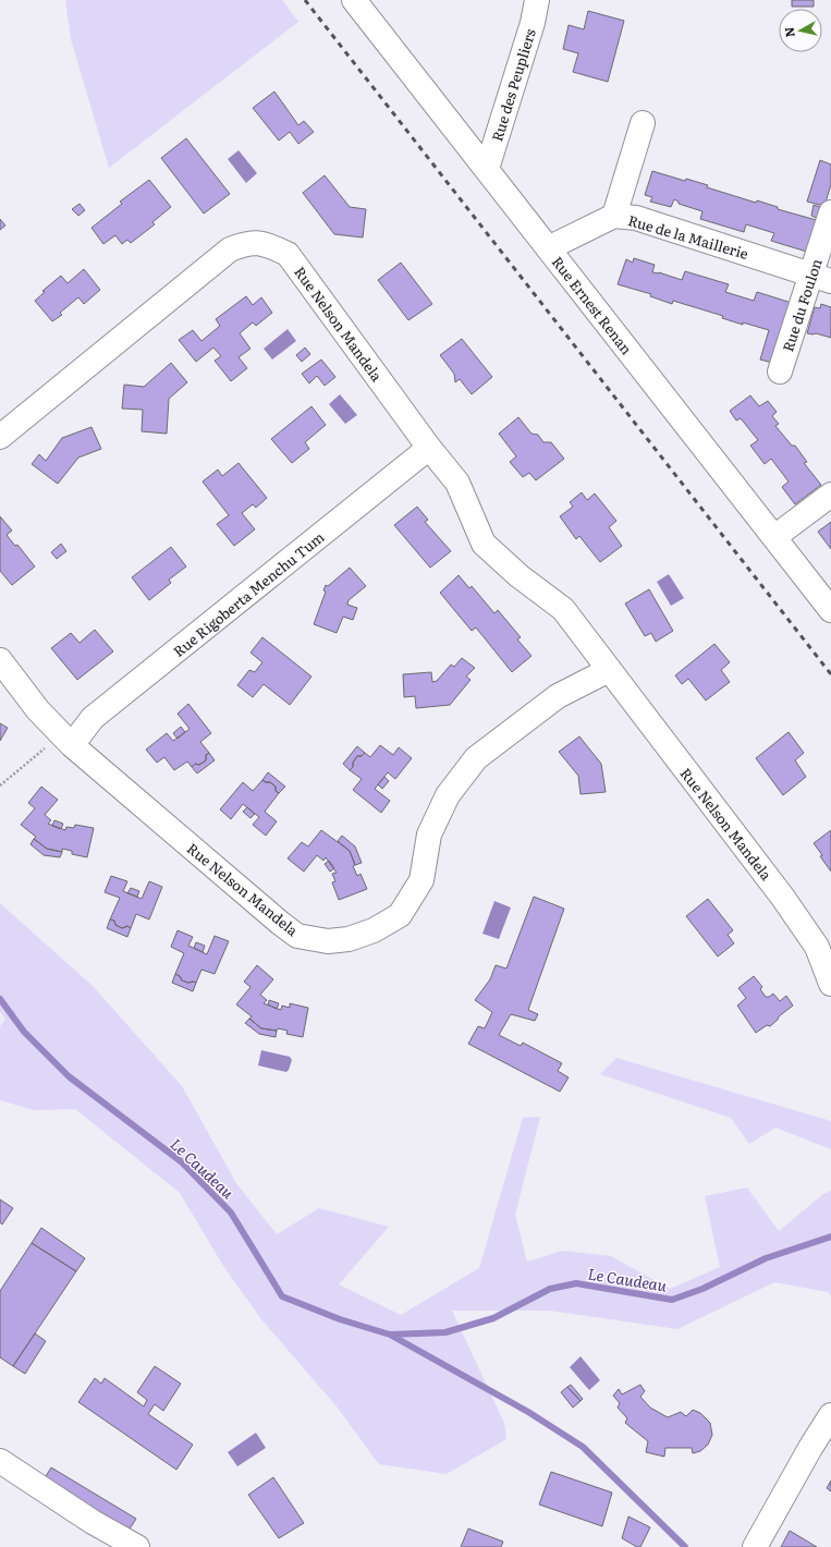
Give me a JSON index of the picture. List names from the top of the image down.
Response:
{
  "streets": {
    "street": [
      "Rue des Peupliers",
      "Rue de la Maillerie",
      "Rue Ernest Renan",
      "Rue du Foulon",
      "Rue Nelson Mandela",
      "Rue Rigoberta Menchu Tum"
    ]
  },
  "crossings": [
    ["Rue des Peupliers", "Rue Ernest Renan"],
    ["Rue de la Maillerie", "Rue Ernest Renan"],
    ["Rue de la Maillerie", "Rue du Foulon"],
    ["Rue Nelson Mandela", "Rue Rigoberta Menchu Tum"]
  ],
  "water": ["Le Caudeau"],
  "north": "left"
}
